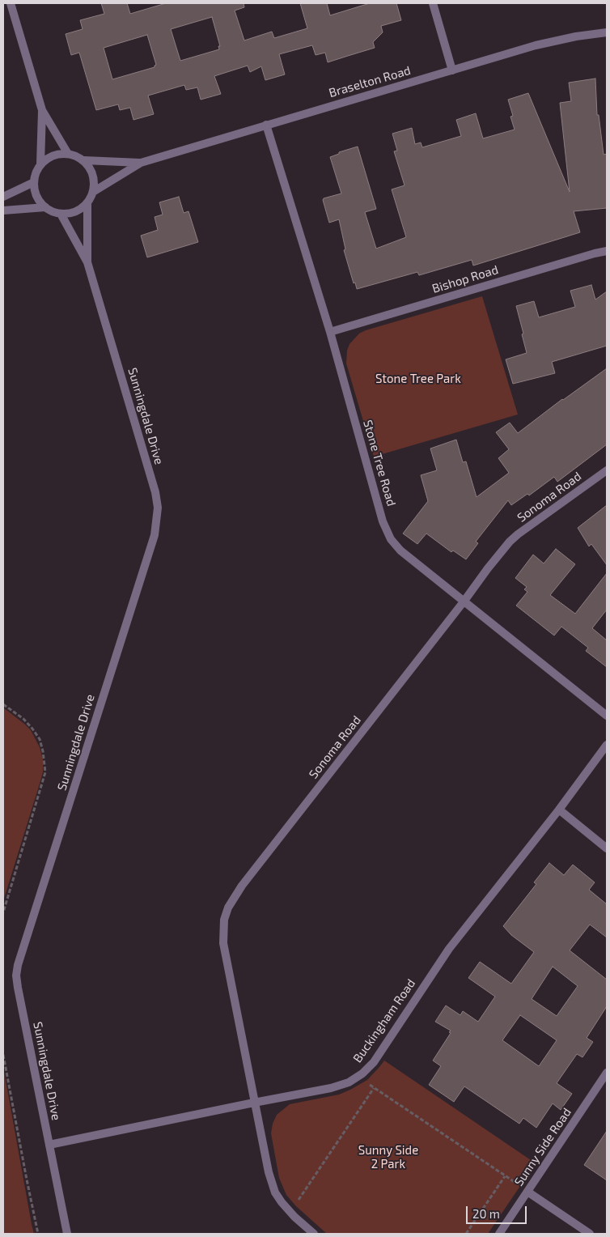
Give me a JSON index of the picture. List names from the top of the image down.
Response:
{
  "streets": {
    "street": [
      "Braselton Road",
      "Bishop Road",
      "Sunningdale Drive",
      "Stone Tree Road",
      "Sonoma Road",
      "Buckingham Road",
      "Sunny Side Road"
    ]
  },
  "crossings": [
    ["Braselton Road", "Sunningdale Drive"],
    ["Braselton Road", "Stone Tree Road"],
    ["Bishop Road", "Stone Tree Road"],
    ["Sunningdale Drive", "Buckingham Road"],
    ["Stone Tree Road", "Sonoma Road"],
    ["Sonoma Road", "Buckingham Road"]
  ],
  "parks": ["Stone Tree Park", "Sunny Side 2 Park"],
  "scale_bar": "20 m"
}
